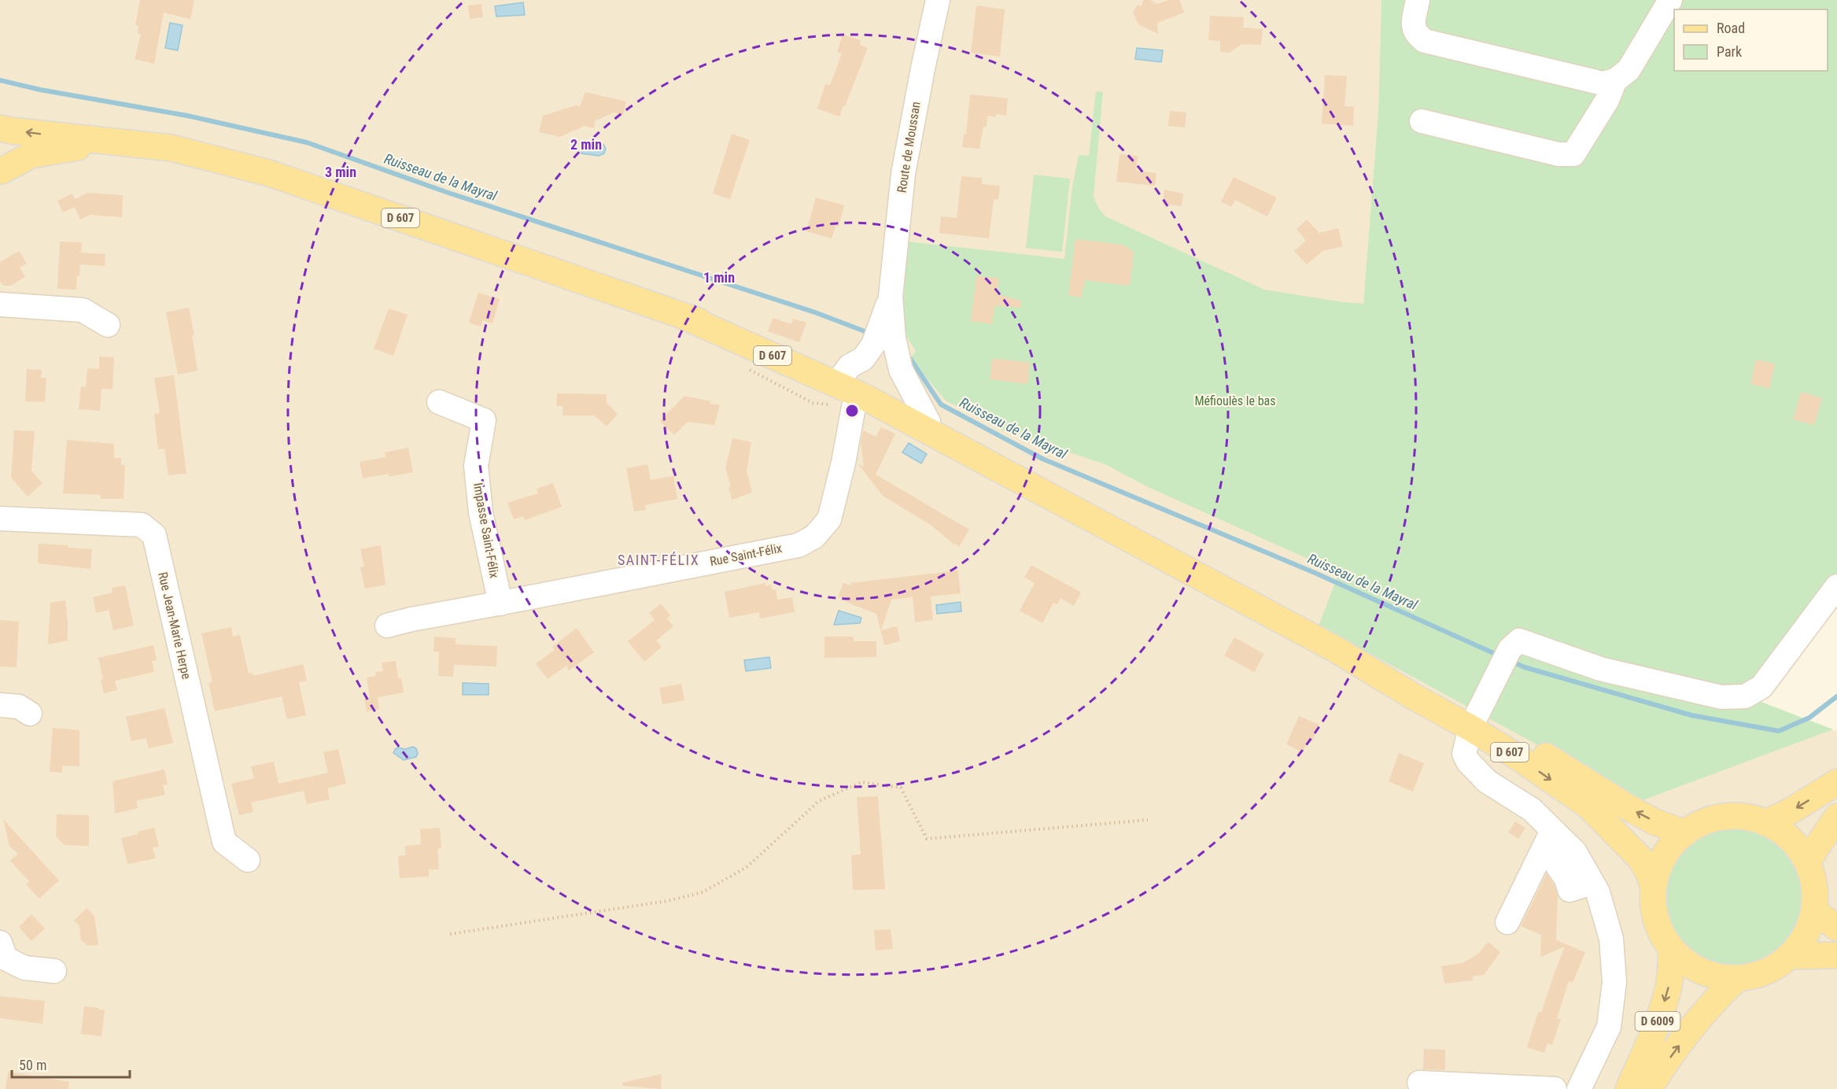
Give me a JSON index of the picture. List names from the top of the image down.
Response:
{
  "streets": {
    "main road": ["D 607", "D 6009"],
    "street": [
      "Route de Moussan",
      "Impasse Saint-Félix",
      "Rue Saint-Félix",
      "Rue Jean-Marie Herpe"
    ]
  },
  "crossings": [
    ["D 607", "Rue Saint-Félix"],
    ["D 607", "D 6009"],
    ["Impasse Saint-Félix", "Rue Saint-Félix"]
  ],
  "districts": ["SAINT-FÉLIX"],
  "water": ["Ruisseau de la Mayral"],
  "parks": ["Méfioulès le bas"],
  "legend": ["Road", "Park"],
  "scale_bar": "50 m",
  "rings": ["2 min", "3 min", "1 min"]
}
